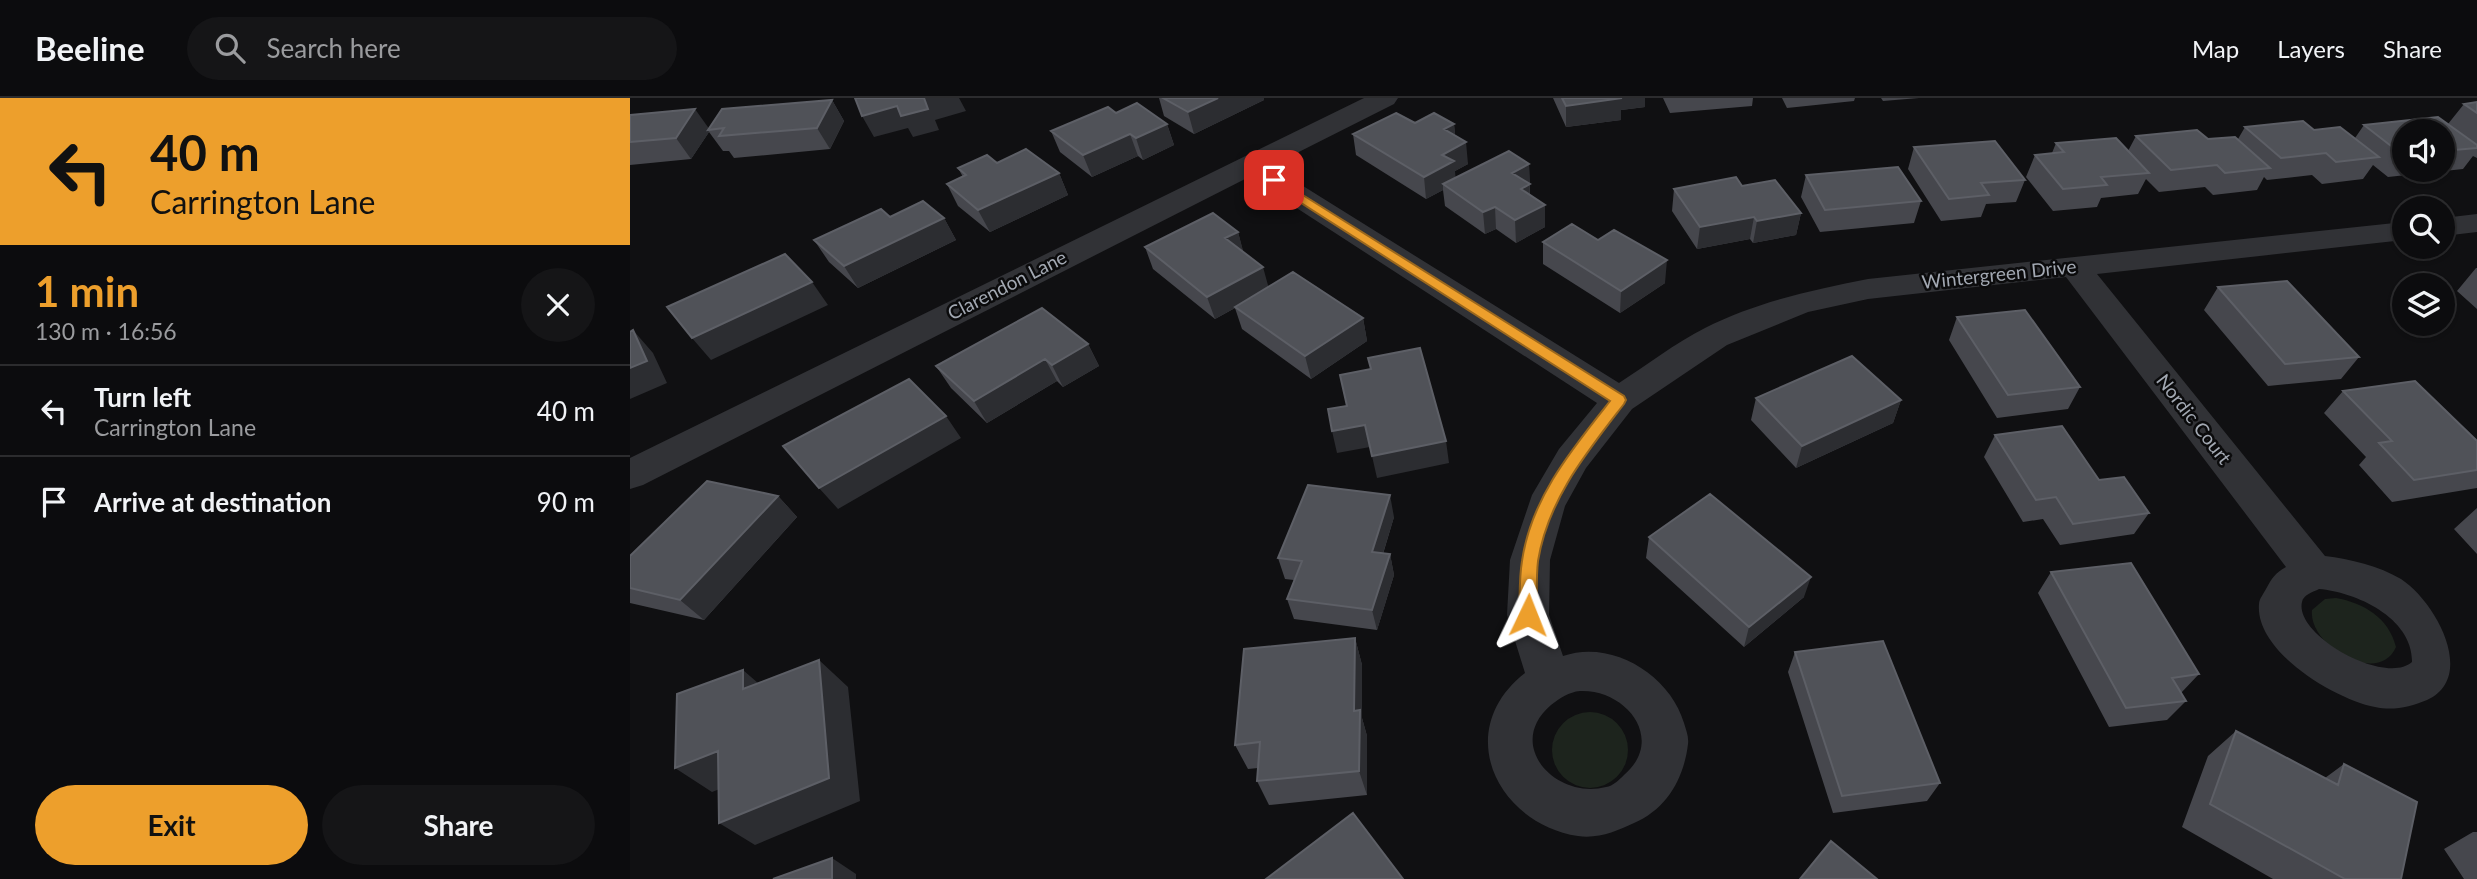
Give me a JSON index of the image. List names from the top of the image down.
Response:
{
  "streets": {
    "street": ["Wintergreen Drive", "Clarendon Lane", "Nordic Court"]
  },
  "crossings": [
    ["Wintergreen Drive", "Nordic Court"]
  ],
  "page": {
    "header": "Beeline",
    "search": "Search here",
    "nav": ["Map", "Layers", "Share"],
    "turn": ["40 m", "Carrington Lane"],
    "heading": ["1 min", "130 m · 16:56"],
    "list": [
      {
        "name": "Turn left",
        "note": "Carrington Lane",
        "value": "40 m"
      },
      {
        "name": "Arrive at destination",
        "value": "90 m"
      }
    ],
    "buttons": ["Exit", "Share"]
  }
}
